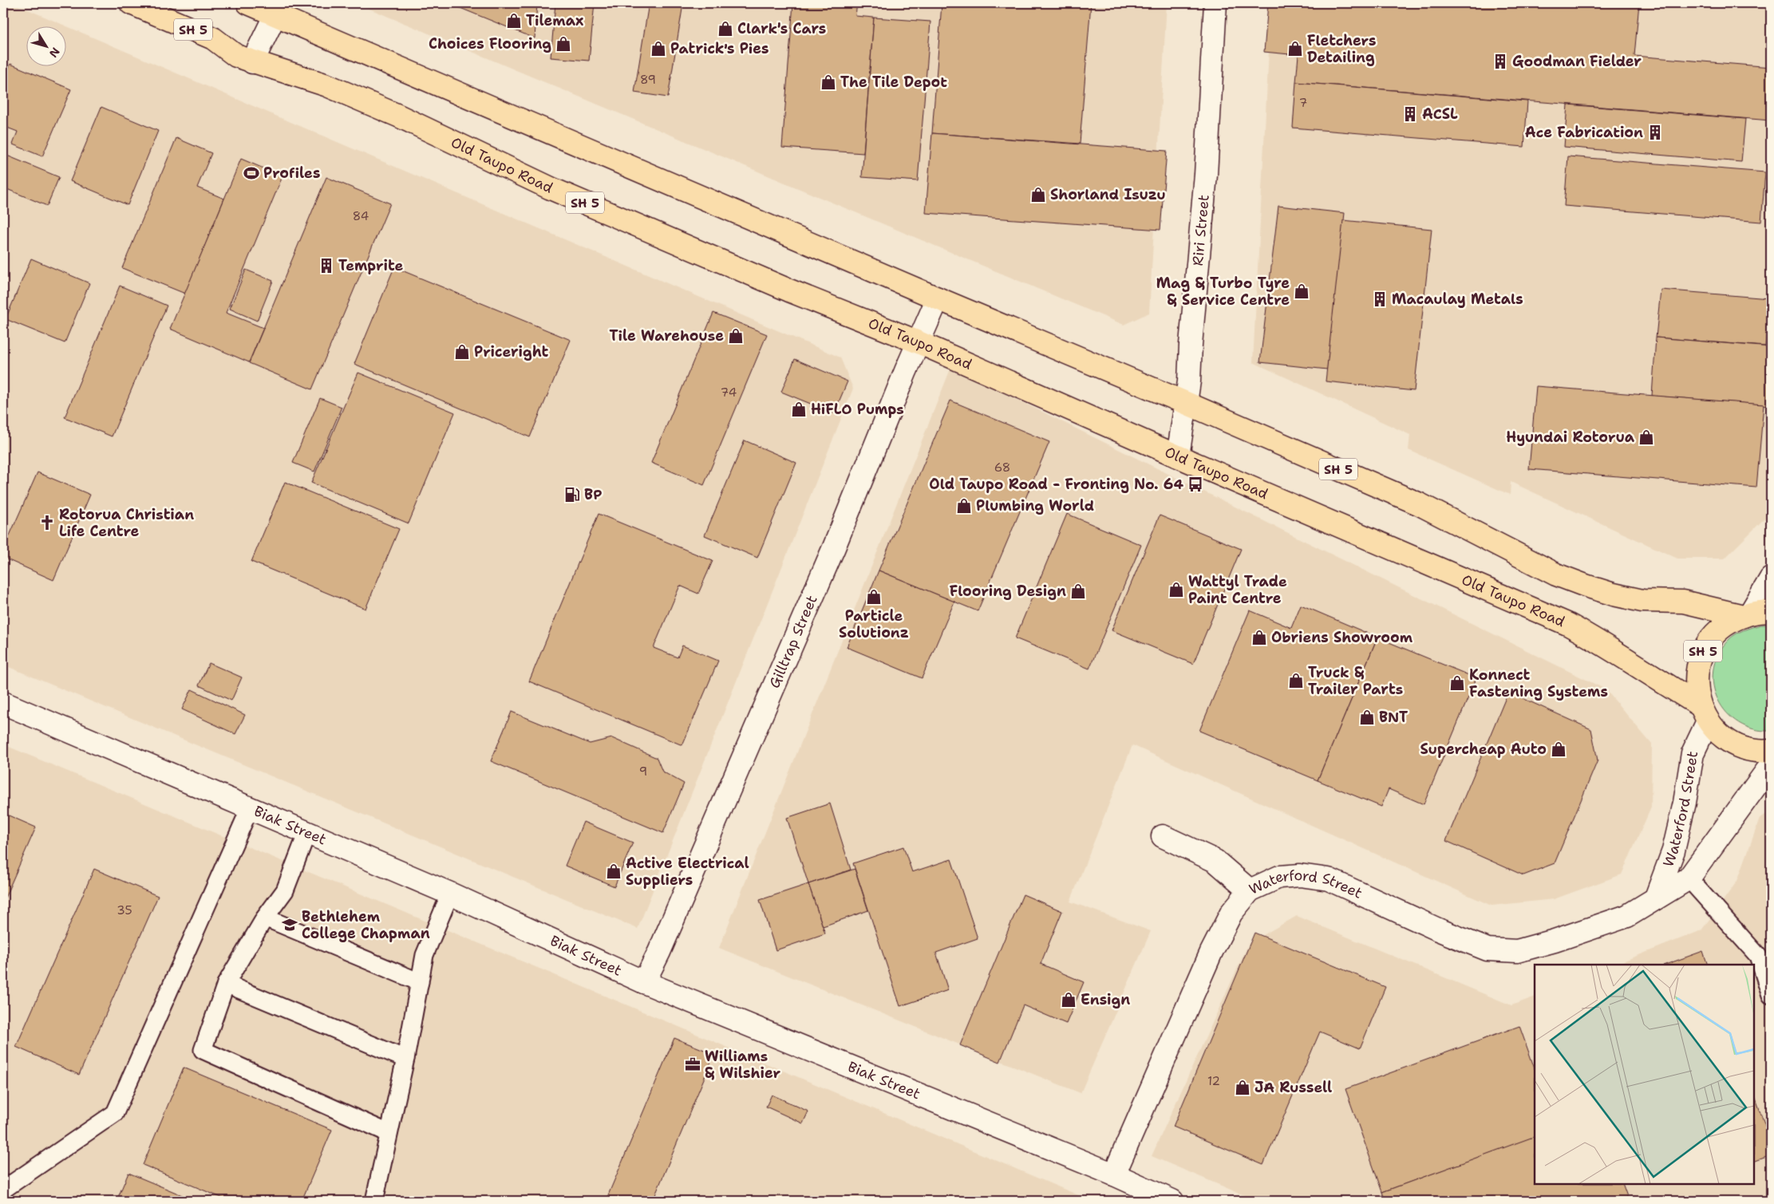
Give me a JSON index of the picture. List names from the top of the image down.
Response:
{
  "streets": {
    "highway": ["SH 5", "Old Taupo Road"],
    "street": [
      "Riri Street",
      "Gilltrap Street",
      "Waterford Street",
      "Biak Street"
    ]
  },
  "crossings": [
    ["SH 5", "Old Taupo Road"],
    ["SH 5", "Riri Street"],
    ["SH 5", "Gilltrap Street"],
    ["SH 5", "Waterford Street"],
    ["Old Taupo Road", "Riri Street"],
    ["Old Taupo Road", "Gilltrap Street"],
    ["Old Taupo Road", "Waterford Street"],
    ["Gilltrap Street", "Biak Street"],
    ["Waterford Street", "Biak Street"]
  ],
  "places": {
    "shop": [
      "Tilemax",
      "Clark's Cars",
      "Choices Flooring",
      "Patrick's Pies",
      "Fletchers Detailing",
      "The Tile Depot",
      "Shorland Isuzu",
      "Mag & Turbo Tyre & Service Centre",
      "Tile Warehouse",
      "Priceright",
      "HiFLO Pumps",
      "Hyundai Rotorua",
      "Plumbing World",
      "Wattyl Trade Paint Centre",
      "Flooring Design",
      "Particle Solutionz",
      "Obriens Showroom",
      "Truck & Trailer Parts",
      "Konnect Fastening Systems",
      "BNT",
      "Supercheap Auto",
      "Active Electrical Suppliers",
      "Ensign",
      "JA Russell"
    ],
    "building": [
      "Goodman Fielder",
      "ACSL",
      "Ace Fabrication",
      "Temprite",
      "Macaulay Metals"
    ],
    "sports": ["Profiles"],
    "bus stop": ["Old Taupo Road - Fronting No. 64"],
    "fuel station": ["BP"],
    "church": ["Rotorua Christian Life Centre"],
    "school or university": ["Bethlehem College Chapman"],
    "office": ["Williams & Wilshier"]
  },
  "house_numbers": [
    "89",
    "7",
    "84",
    "74",
    "68",
    "9",
    "35",
    "12"
  ],
  "north": "bottom right"
}
